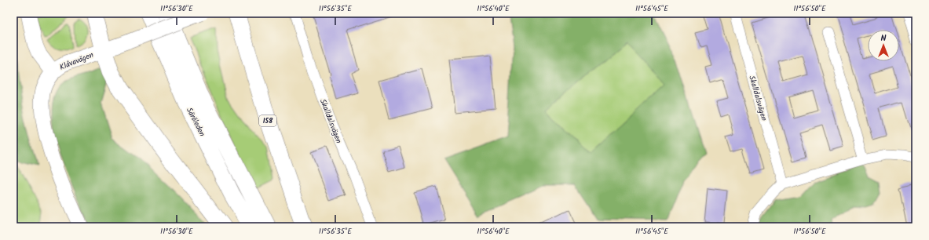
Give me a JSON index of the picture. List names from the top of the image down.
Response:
{
  "streets": {
    "main road": ["158", "Säröleden"],
    "street": ["Klåvavägen", "Skalldalsvägen"]
  },
  "north": "top",
  "coordinates": [
    "11°56'30\"E",
    "11°56'35\"E",
    "11°56'40\"E",
    "11°56'45\"E",
    "11°56'50\"E"
  ]
}
